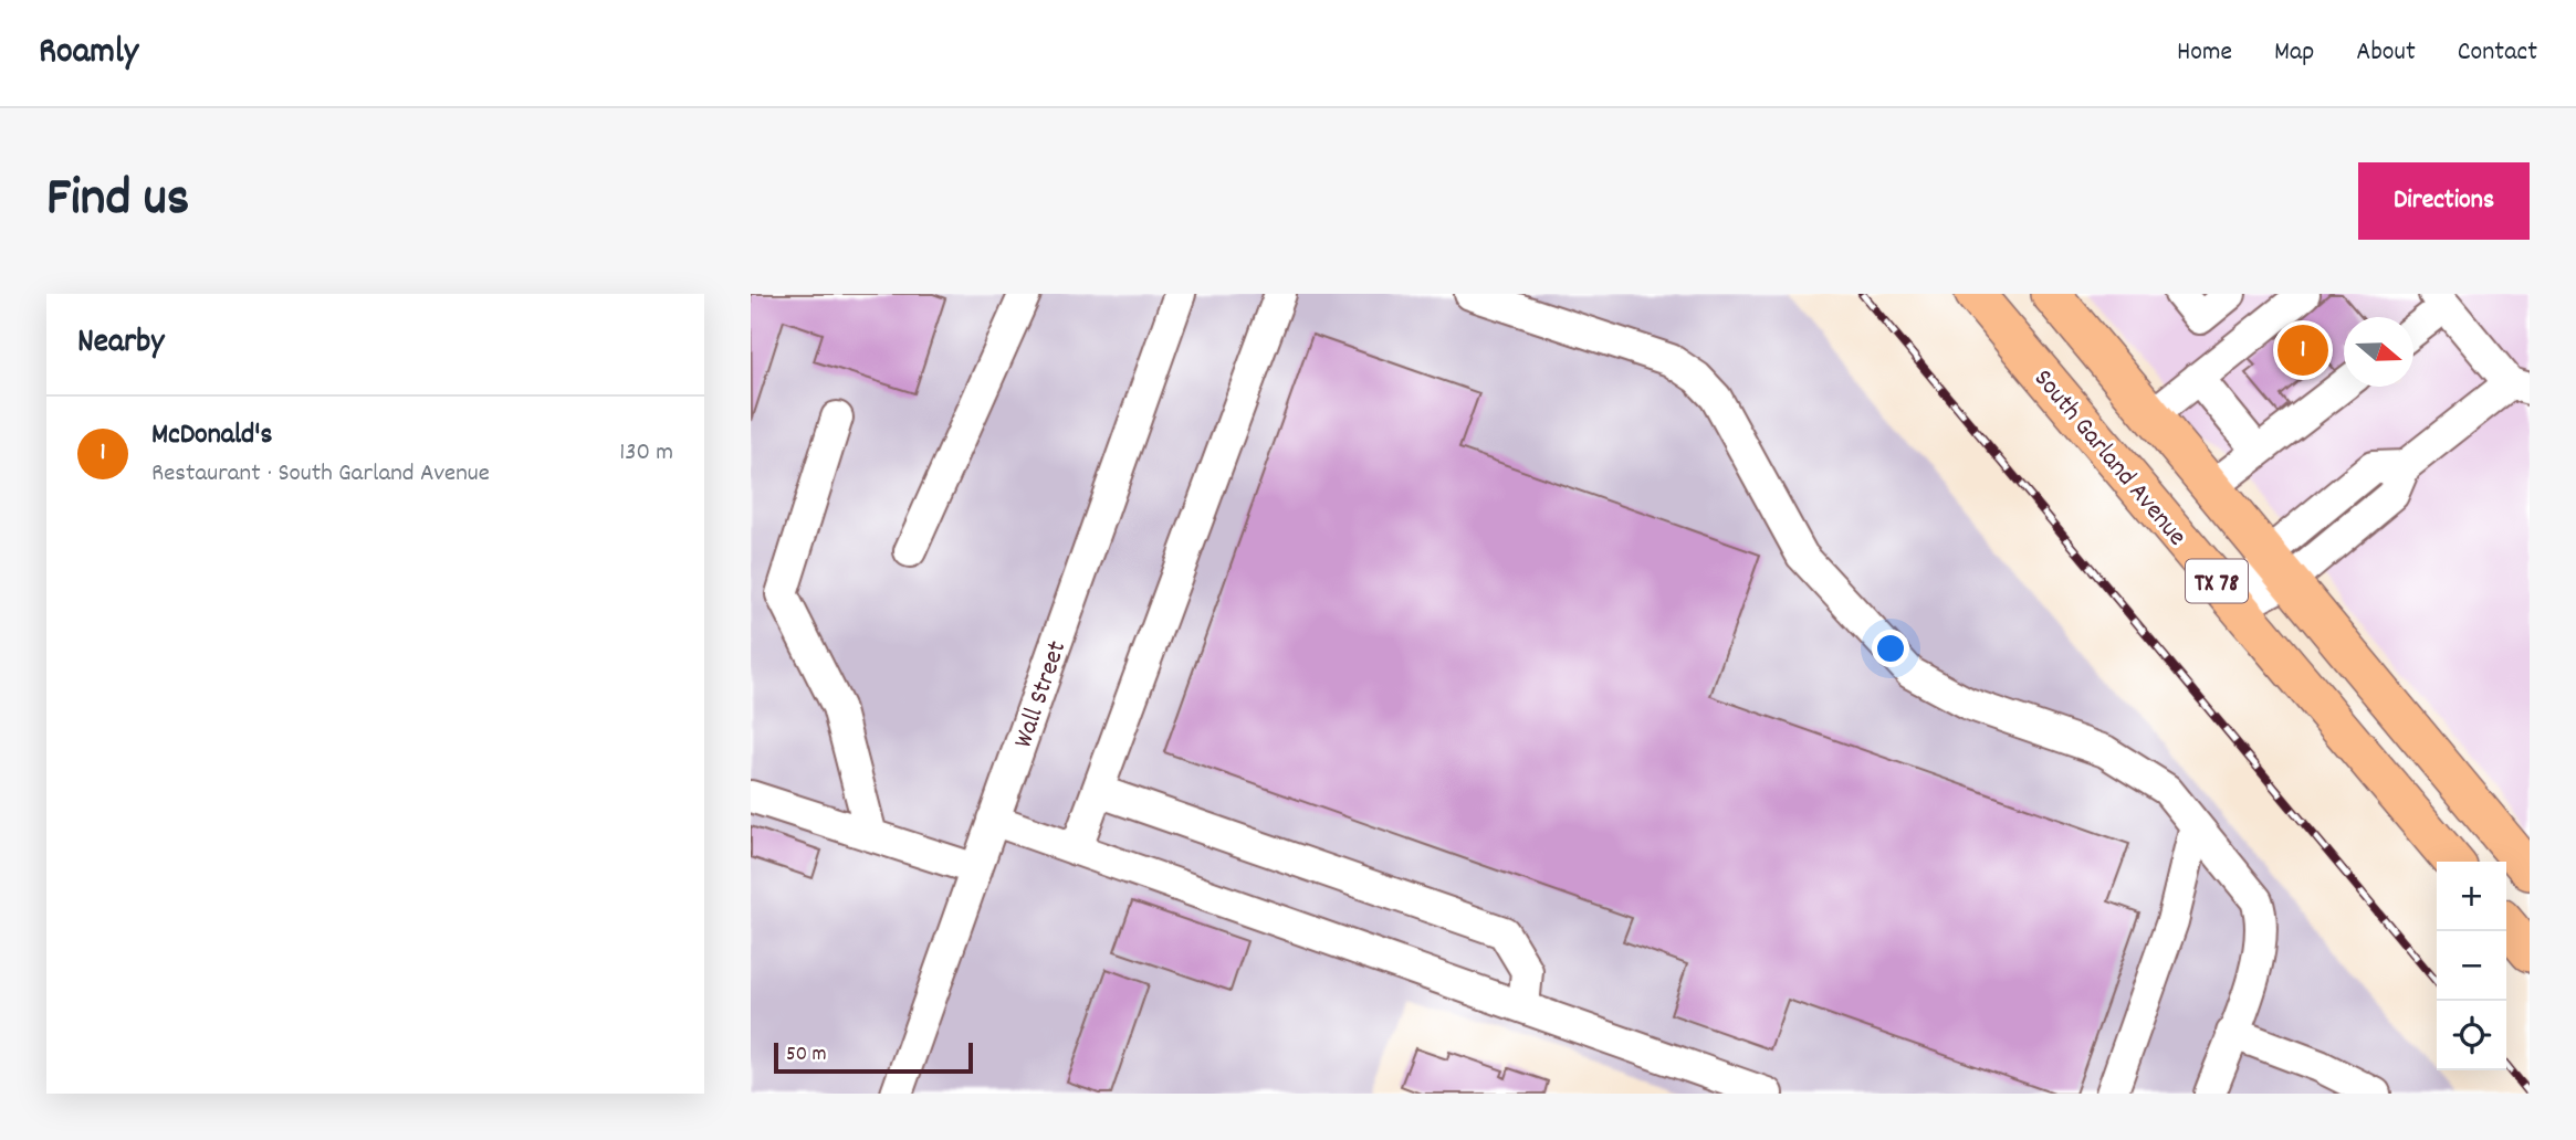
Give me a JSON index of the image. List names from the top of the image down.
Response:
{
  "streets": {
    "main road": ["South Garland Avenue", "TX 78"],
    "street": ["Wall Street"]
  },
  "scale_bar": "50 m",
  "north": "right",
  "page": {
    "header": "Roamly",
    "nav": [
      "Home",
      "Map",
      "About",
      "Contact"
    ],
    "title": "Find us",
    "buttons": "Directions",
    "heading": "Nearby",
    "pins": "1",
    "list": [
      {
        "mark": "1",
        "name": "McDonald's",
        "note": "Restaurant · South Garland Avenue",
        "value": "130 m"
      }
    ],
    "map_buttons": ["+", "−"],
    "scale": "50 m"
  }
}
